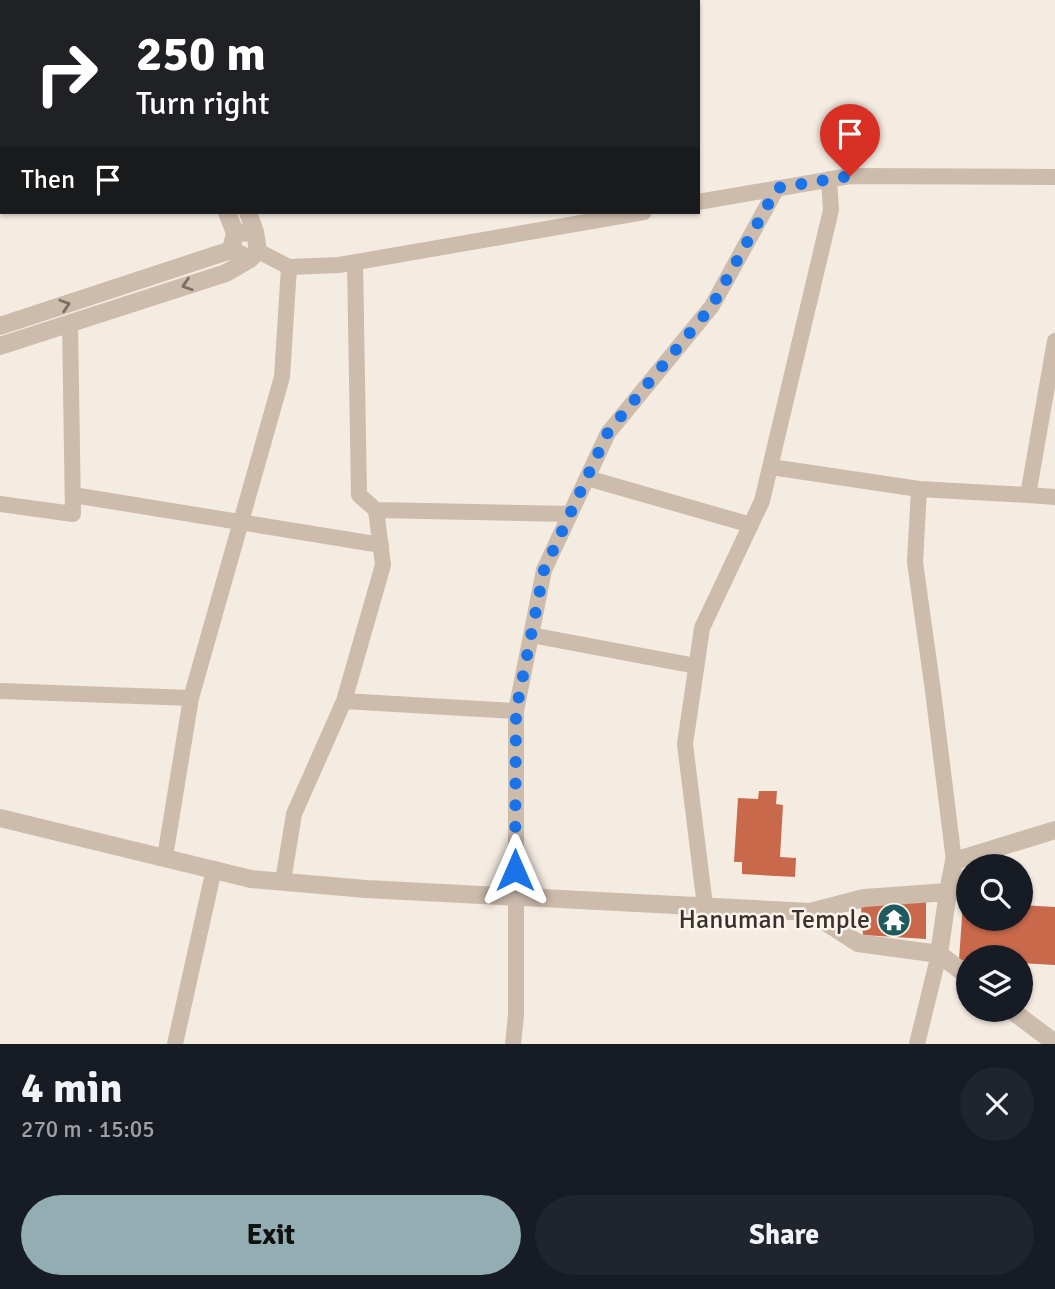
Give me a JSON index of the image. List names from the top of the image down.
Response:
{
  "places": {
    "temple": ["Hanuman Temple"]
  },
  "page": {
    "turn": ["250 m", "Turn right"],
    "then": "Then",
    "heading": ["4 min", "270 m · 15:05"],
    "buttons": ["Exit", "Share"]
  }
}
